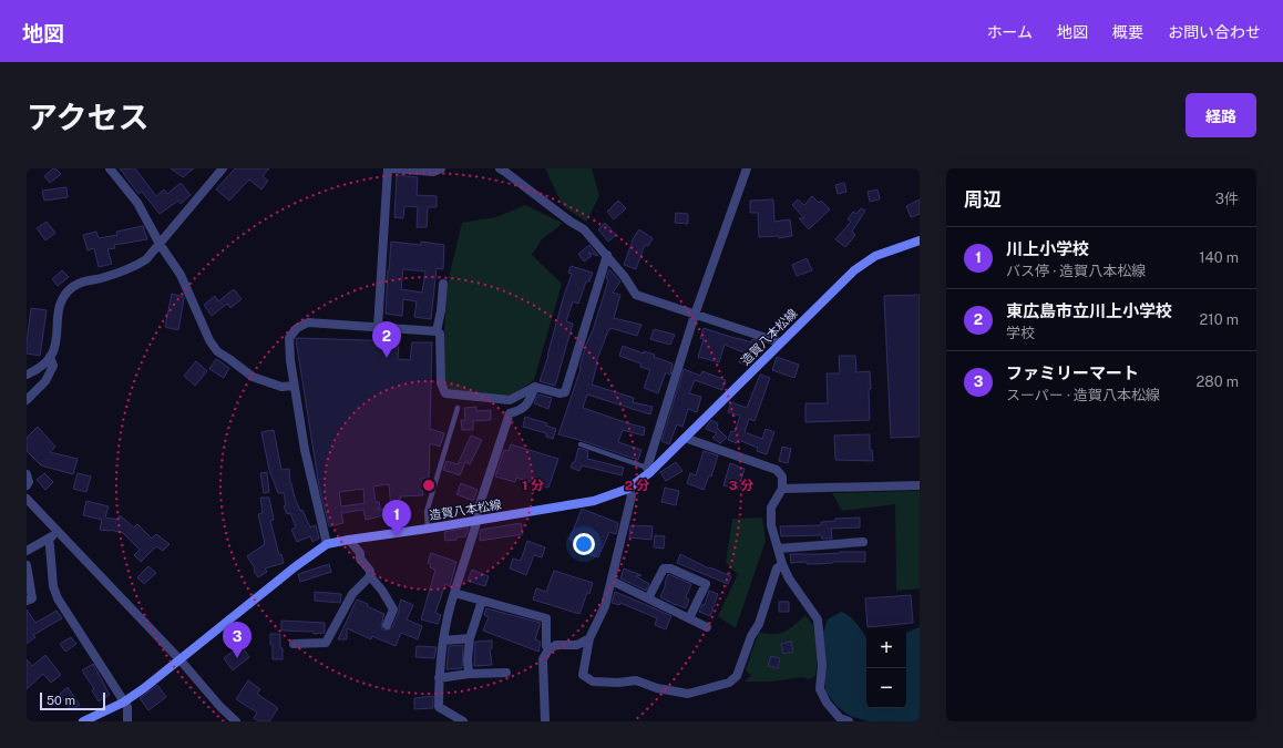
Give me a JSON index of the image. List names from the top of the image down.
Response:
{
  "streets": {
    "main road": ["造賀八本松線"]
  },
  "scale_bar": "50 m",
  "page": {
    "header": "地図",
    "nav": [
      "ホーム",
      "地図",
      "概要",
      "お問い合わせ"
    ],
    "title": "アクセス",
    "buttons": "経路",
    "heading": ["周辺", "3件"],
    "list": [
      {
        "mark": "1",
        "name": "川上小学校",
        "note": "バス停 · 造賀八本松線",
        "value": "140 m"
      },
      {
        "mark": "2",
        "name": "東広島市立川上小学校",
        "note": "学校",
        "value": "210 m"
      },
      {
        "mark": "3",
        "name": "ファミリーマート",
        "note": "スーパー · 造賀八本松線",
        "value": "280 m"
      }
    ],
    "pins": ["2", "1", "3"],
    "map_buttons": ["+", "−"],
    "scale": "50 m"
  },
  "rings": ["1 分", "2 分", "3 分"]
}
